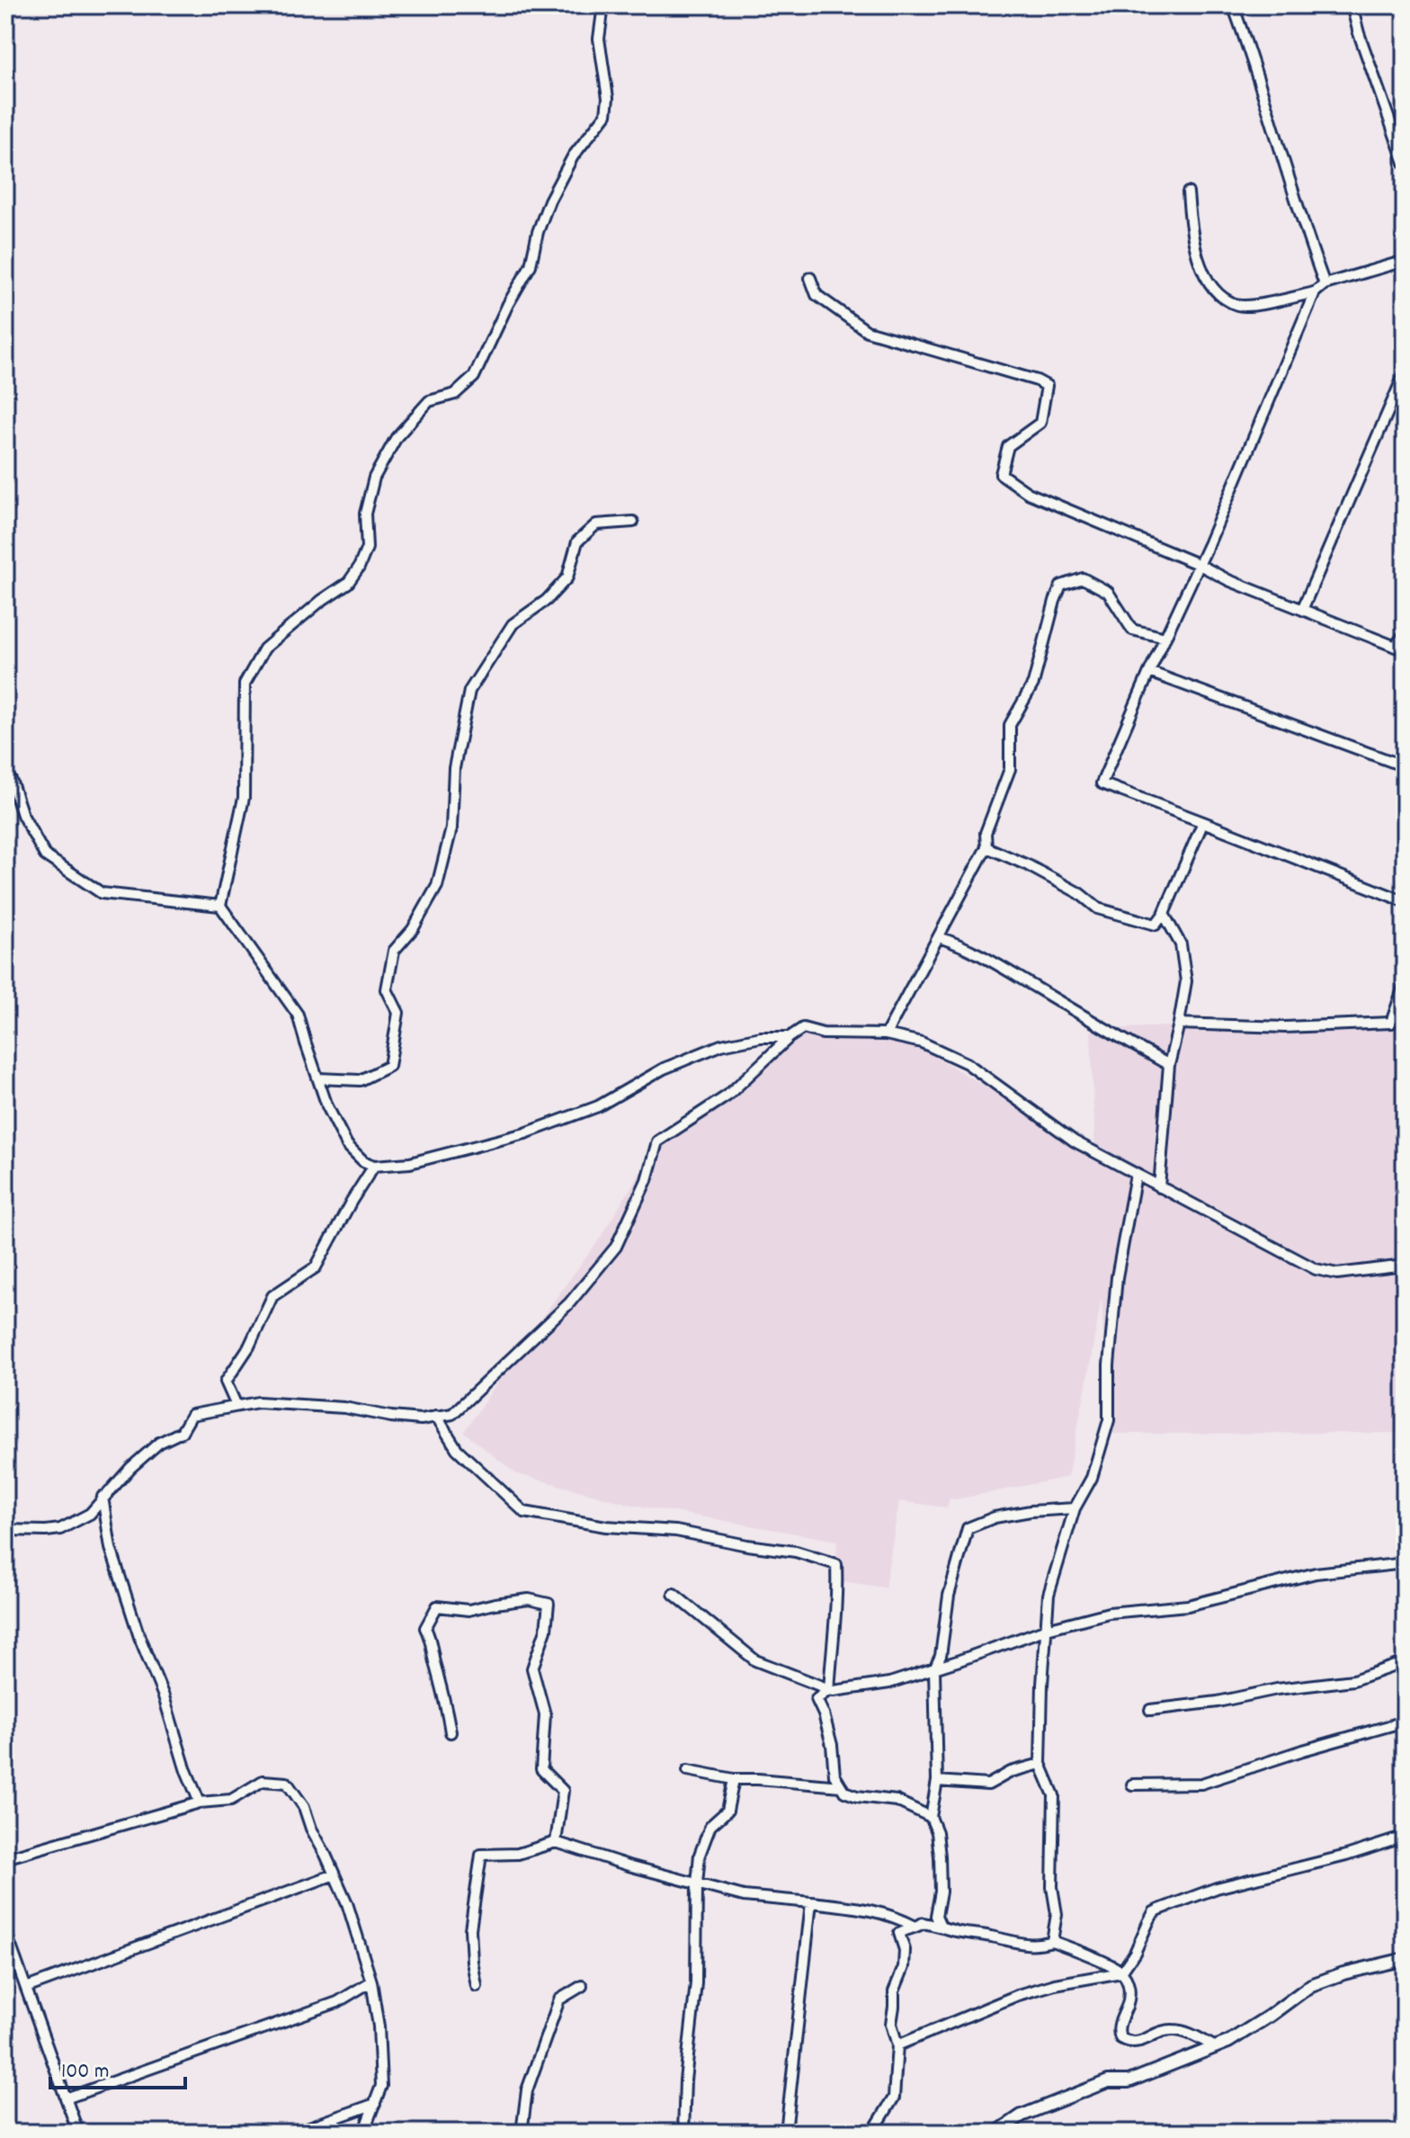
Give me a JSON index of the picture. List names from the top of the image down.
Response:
{
  "scale_bar": "100 m"
}
